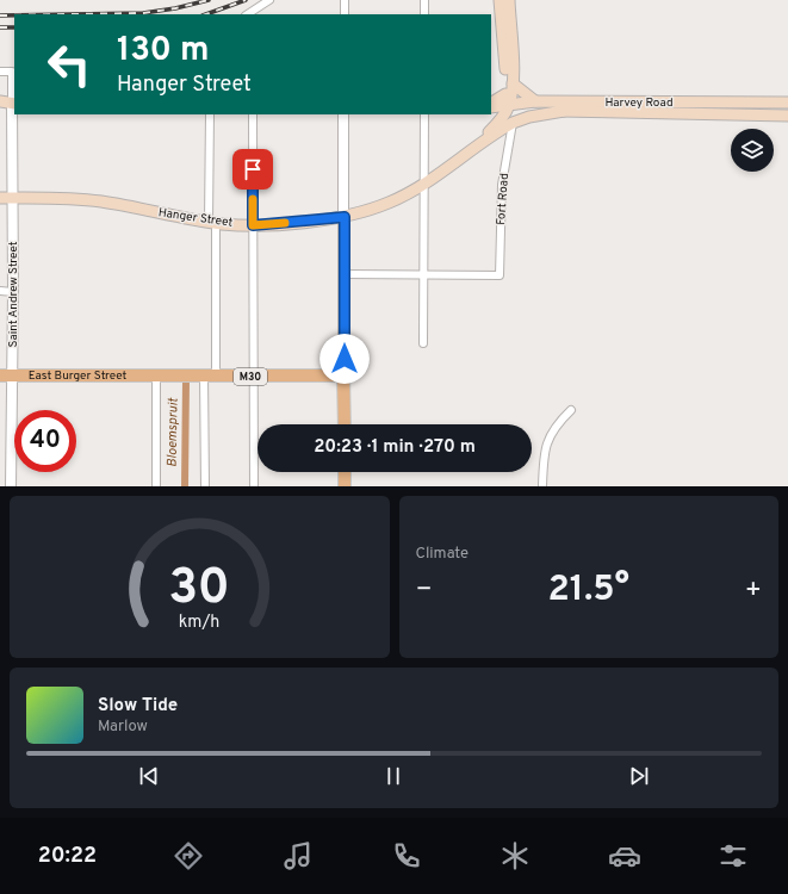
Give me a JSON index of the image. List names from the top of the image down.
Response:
{
  "streets": {
    "main road": [
      "Harvey Road",
      "Hanger Street",
      "East Burger Street",
      "M30"
    ],
    "street": ["Fort Road", "Saint Andrew Street"]
  },
  "crossings": [
    ["Harvey Road", "Hanger Street"],
    ["Fort Road", "Hanger Street"],
    ["Hanger Street", "Saint Andrew Street"],
    ["Saint Andrew Street", "East Burger Street"],
    ["East Burger Street", "M30"]
  ],
  "water": ["Bloemspruit"],
  "page": {
    "turn": ["130 m", "Hanger Street"],
    "limit": "40",
    "trip": "20:23 · 1 min · 270 m",
    "tile": "Climate",
    "heat": ["−", "21.5°", "+"],
    "song": ["Slow Tide", "Marlow"],
    "tabs": "20:22",
    "gauge": ["30", "km/h"]
  }
}
